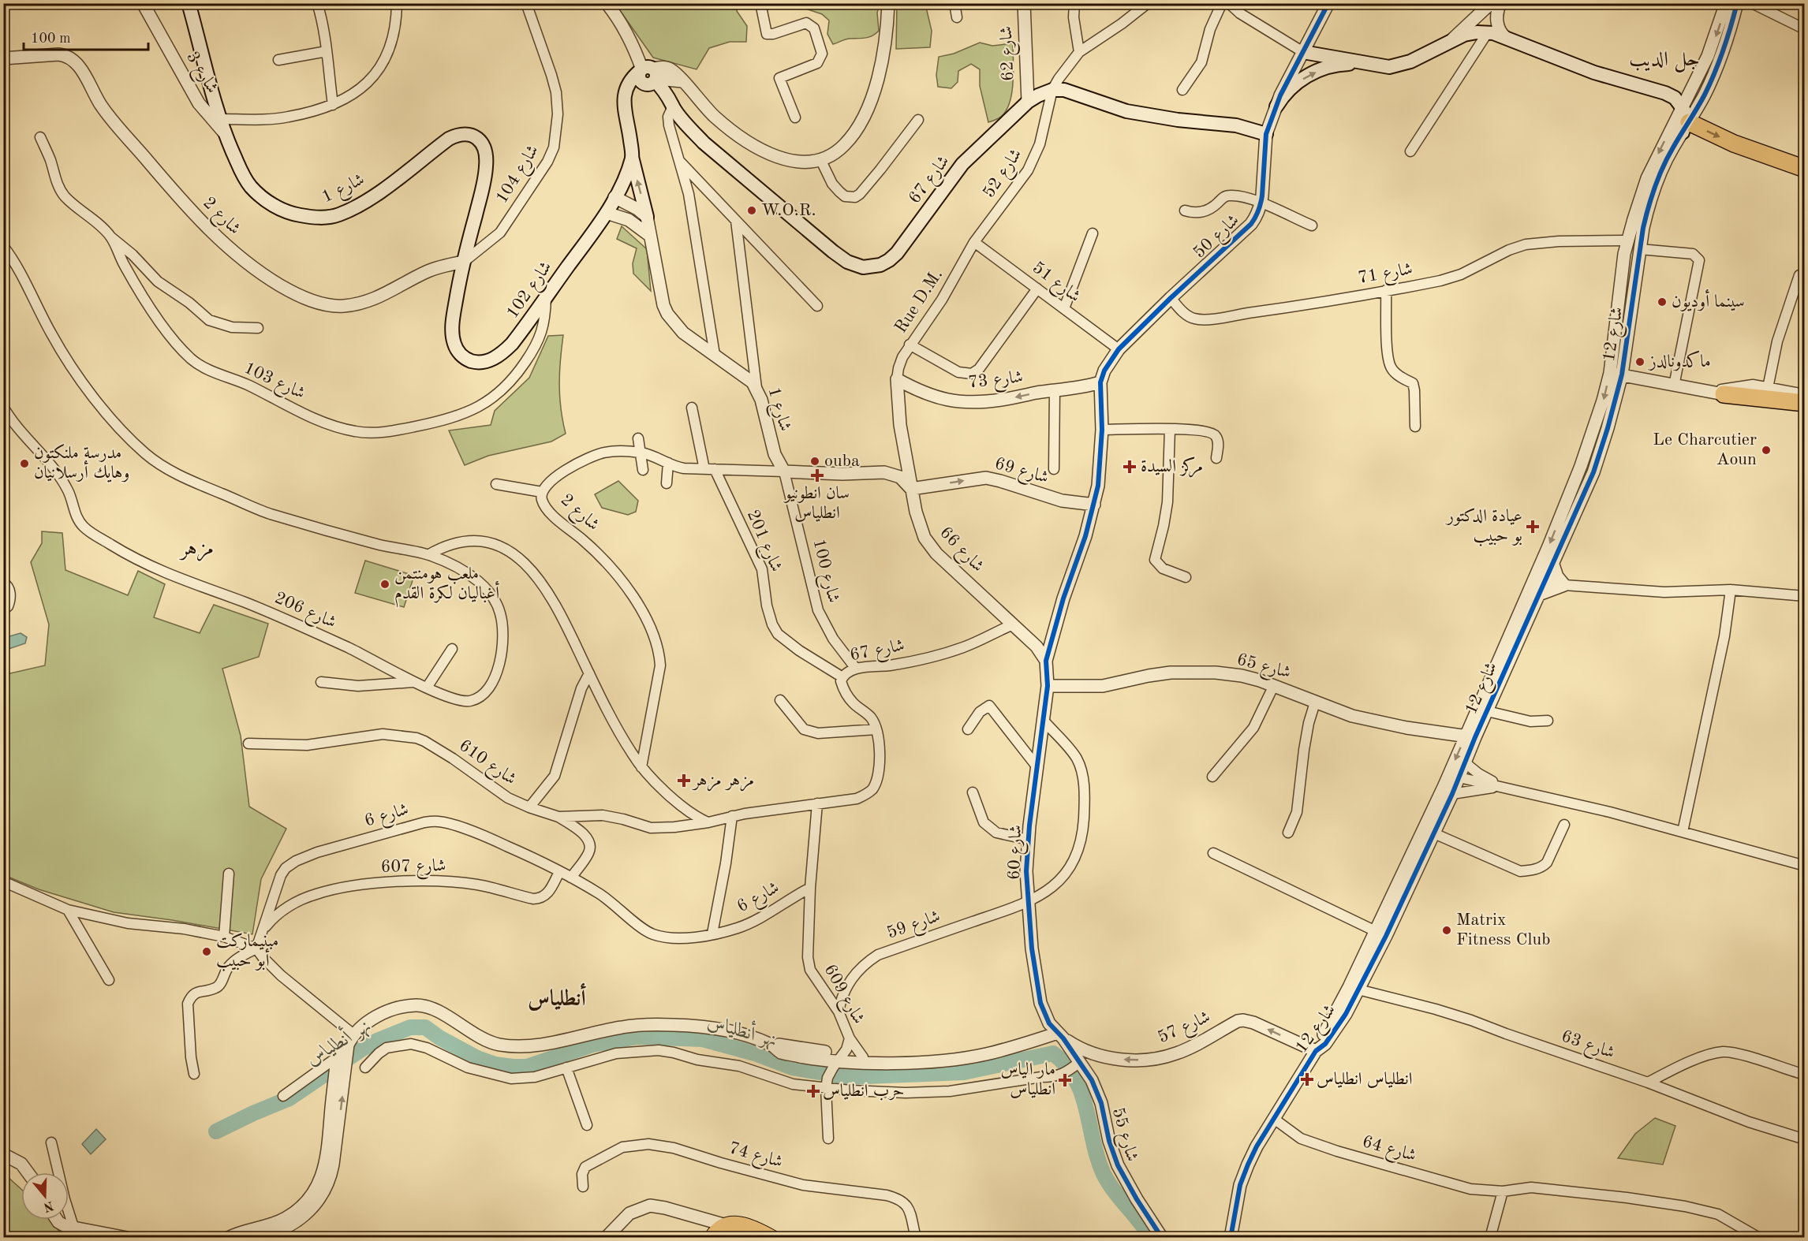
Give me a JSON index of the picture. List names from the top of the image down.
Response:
{
  "streets": {
    "main road": ["شارع 67", "شارع 1", "شارع 102"],
    "street": [
      "شارع 62",
      "شارع 3",
      "شارع 52",
      "شارع 104",
      "شارع 2",
      "شارع 50",
      "شارع 71",
      "شارع 51",
      "Rue D.M.",
      "شارع 12",
      "شارع 73",
      "شارع 103",
      "شارع 69",
      "شارع 201",
      "شارع 66",
      "شارع 100",
      "شارع 206",
      "شارع 65",
      "شارع 610",
      "شارع 6",
      "شارع 60",
      "شارع 607",
      "شارع 59",
      "شارع 609",
      "شارع 57",
      "شارع 63",
      "شارع 55",
      "شارع 64",
      "شارع 74"
    ]
  },
  "crossings": [
    ["شارع 62", "شارع 67"],
    ["شارع 3", "شارع 1"],
    ["شارع 52", "شارع 67"],
    ["شارع 52", "شارع 51"],
    ["شارع 52", "Rue D.M."],
    ["شارع 104", "شارع 1"],
    ["شارع 104", "شارع 2"],
    ["شارع 104", "شارع 102"],
    ["شارع 67", "شارع 102"],
    ["شارع 67", "شارع 201"],
    ["شارع 67", "شارع 66"],
    ["شارع 67", "شارع 100"],
    ["شارع 1", "شارع 2"],
    ["شارع 1", "شارع 102"],
    ["شارع 1", "شارع 100"],
    ["شارع 2", "شارع 102"],
    ["شارع 2", "شارع 201"],
    ["شارع 2", "شارع 100"],
    ["شارع 50", "شارع 71"],
    ["شارع 50", "شارع 51"],
    ["شارع 50", "شارع 73"],
    ["شارع 71", "شارع 12"],
    ["شارع 51", "Rue D.M."],
    ["شارع 102", "شارع 103"],
    ["Rue D.M.", "شارع 73"],
    ["Rue D.M.", "شارع 66"],
    ["شارع 12", "شارع 65"],
    ["شارع 12", "شارع 57"],
    ["شارع 12", "شارع 63"],
    ["شارع 12", "شارع 64"],
    ["شارع 73", "شارع 66"],
    ["شارع 69", "شارع 66"],
    ["شارع 66", "شارع 60"],
    ["شارع 65", "شارع 60"],
    ["شارع 6", "شارع 607"],
    ["شارع 6", "شارع 609"],
    ["شارع 60", "شارع 59"],
    ["شارع 60", "شارع 57"],
    ["شارع 60", "شارع 55"],
    ["شارع 59", "شارع 609"],
    ["شارع 57", "شارع 55"]
  ],
  "one_way": ["شارع 69", "شارع 57"],
  "districts": ["جل الديب", "مزهر", "أنطلياس"],
  "water": ["نهر أنطلياس"],
  "places": {
    "other": [
      "W.O.R.",
      "سينما أوديون",
      "ماكدونالدز",
      "Le Charcutier Aoun",
      "ouba",
      "مدرسة ملنكتون وهايك أرسلانيان",
      "ملعب هومنتمن أغباليان لكرة القدم",
      "Matrix Fitness Club",
      "مينيماركت أبو حبيب"
    ],
    "health": [
      "مركز السيدة",
      "سان انطونيو انطلياس",
      "عيادة الدكتور بو حبيب",
      "مزهر مزهر",
      "انطلياس انطلياس",
      "مار الياس انطلياس",
      "حرب انطلياس"
    ]
  },
  "scale_bar": "100 m",
  "north": "bottom"
}
